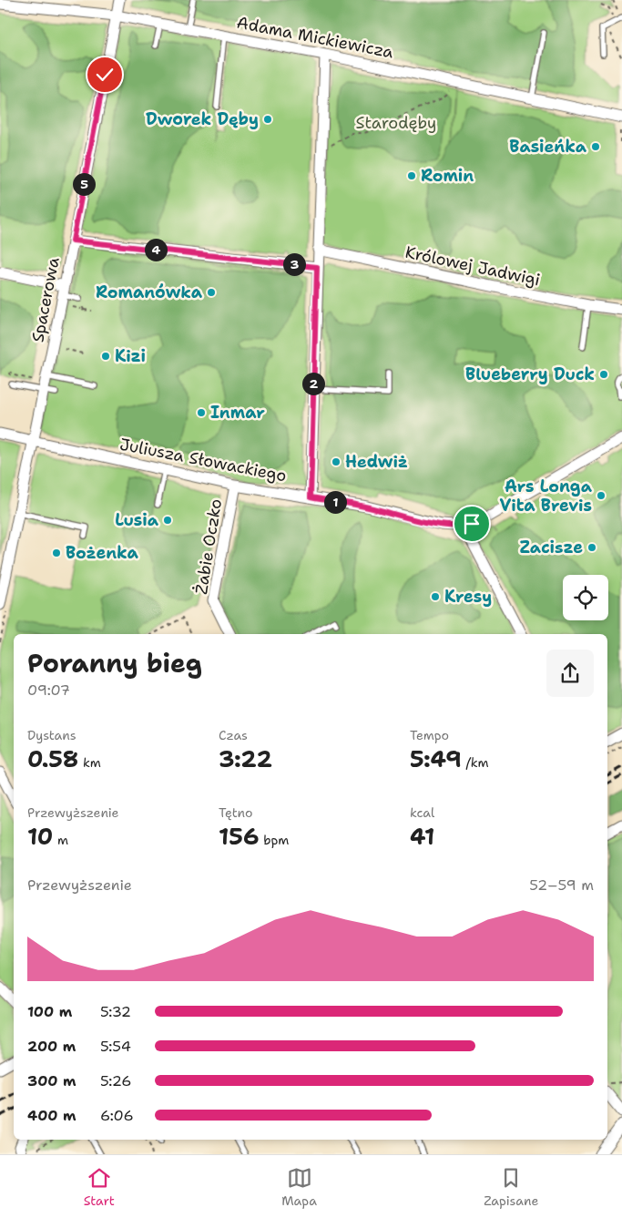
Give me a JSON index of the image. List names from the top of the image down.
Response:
{
  "streets": {
    "street": [
      "Adama Mickiewicza",
      "Królowej Jadwigi",
      "Spacerowa",
      "Juliusza Słowackiego",
      "Żabie Oczko"
    ]
  },
  "crossings": [
    ["Adama Mickiewicza", "Spacerowa"],
    ["Spacerowa", "Juliusza Słowackiego"],
    ["Juliusza Słowackiego", "Żabie Oczko"]
  ],
  "parks": ["Starodęby"],
  "places": [
    "Dworek Dęby",
    "Basieńka",
    "Romin",
    "Romanówka",
    "Kizi",
    "Blueberry Duck",
    "Inmar",
    "Hedwiż",
    "Ars Longa Vita Brevis",
    "Lusia",
    "Zacisze",
    "Bożenka",
    "Kresy"
  ],
  "page": {
    "pins": [
      "5",
      "4",
      "3",
      "2",
      "1"
    ],
    "heading": ["Poranny bieg", "09:07"],
    "stats": [
      ["Dystans", "0.58 km"],
      ["Czas", "3:22"],
      ["Tempo", "5:49 /km"],
      ["Przewyższenie", "10 m"],
      ["Tętno", "156 bpm"],
      ["kcal", "41"]
    ],
    "chart": ["Przewyższenie", "52–59 m"],
    "list": [
      {
        "name": "100 m",
        "note": "5:32"
      },
      {
        "name": "200 m",
        "note": "5:54"
      },
      {
        "name": "300 m",
        "note": "5:26"
      },
      {
        "name": "400 m",
        "note": "6:06"
      }
    ],
    "tabs": ["Start", "Mapa", "Zapisane"]
  }
}
